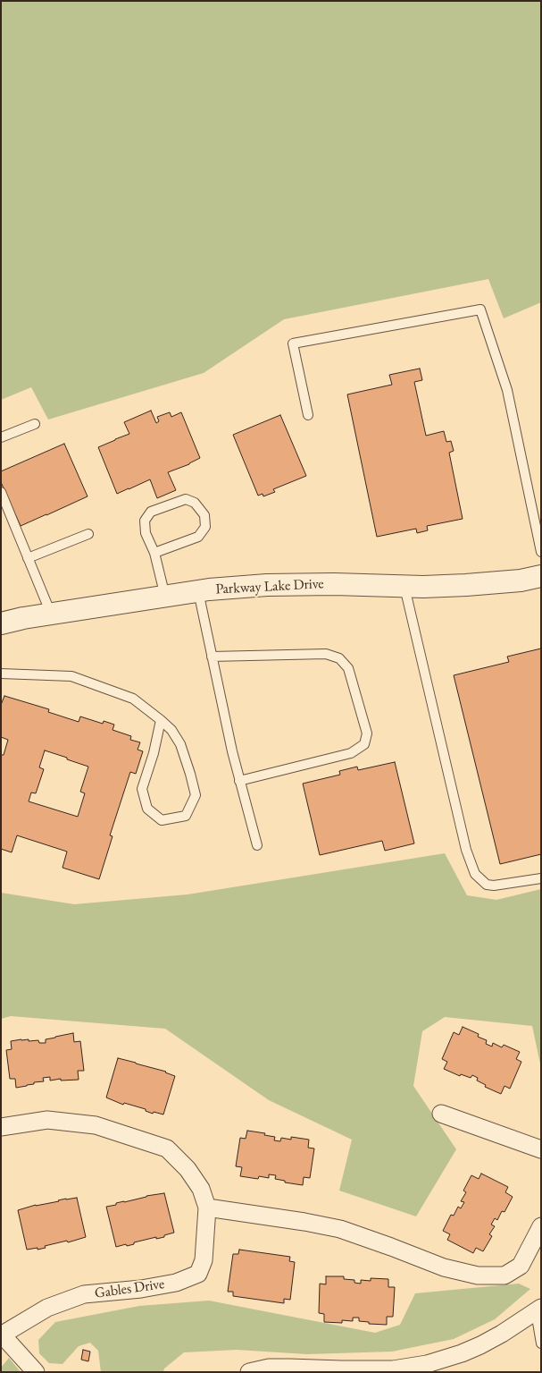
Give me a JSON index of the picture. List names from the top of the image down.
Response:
{
  "streets": {
    "street": ["Parkway Lake Drive", "Gables Drive"]
  }
}
